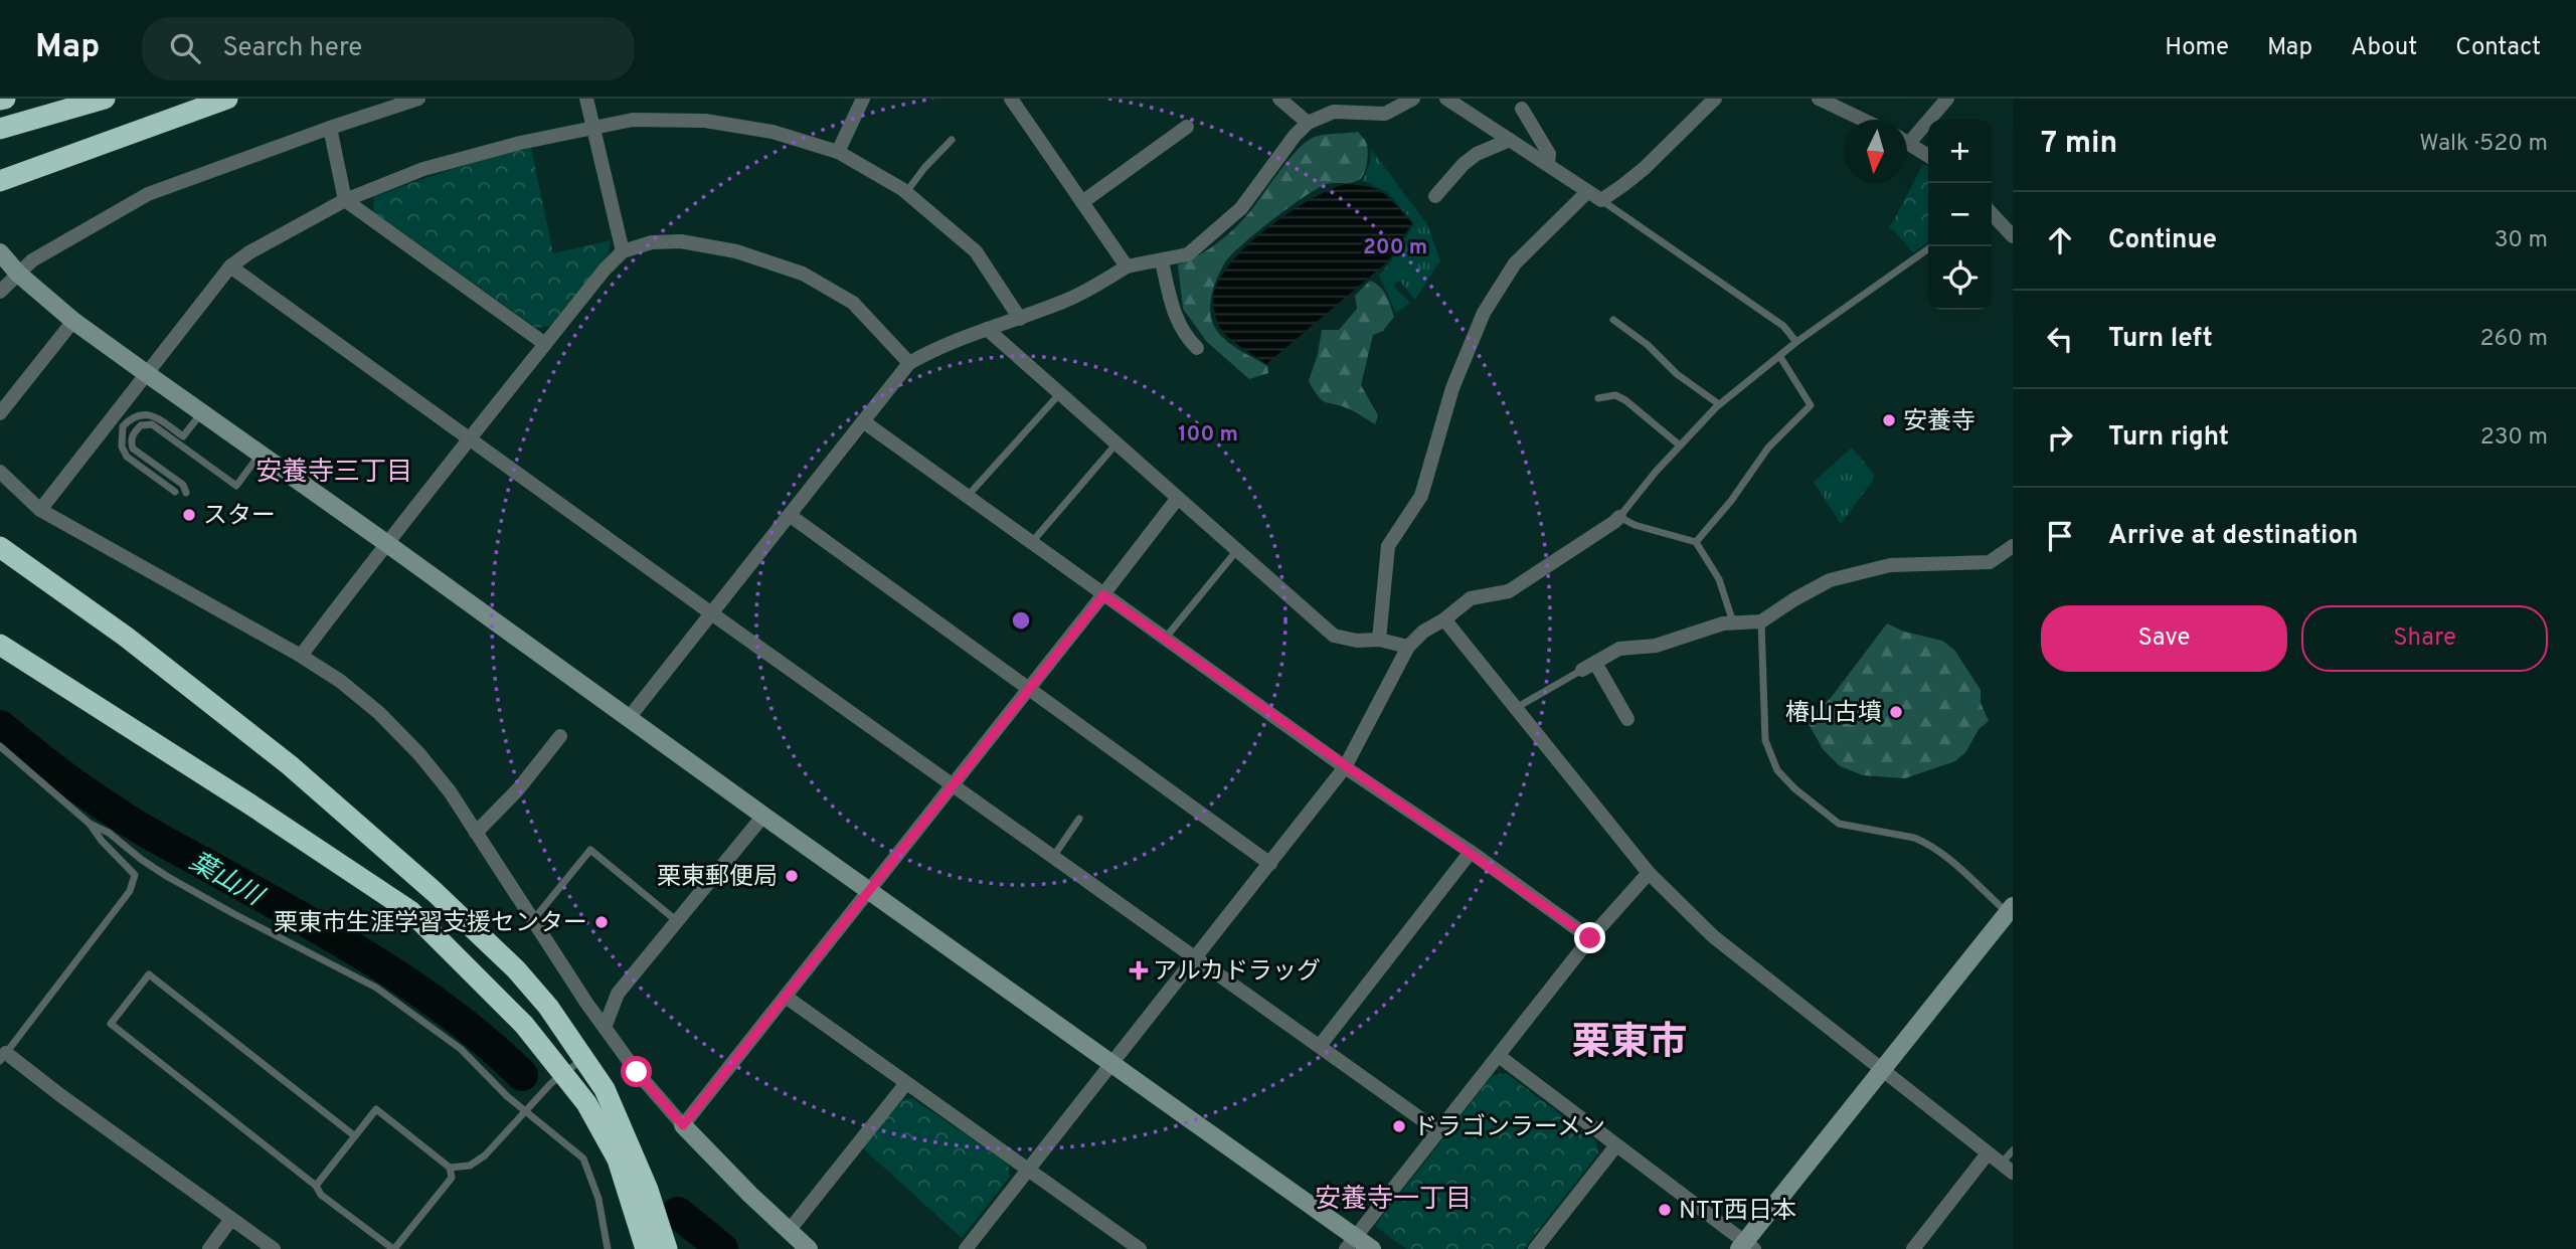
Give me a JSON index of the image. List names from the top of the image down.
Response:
{
  "districts": ["安養寺三丁目", "栗東市", "安養寺一丁目"],
  "water": ["葉山川"],
  "places": {
    "other": [
      "安養寺",
      "スター",
      "椿山古墳",
      "栗東郵便局",
      "栗東市生涯学習支援センター",
      "ドラゴンラーメン",
      "NTT西日本"
    ],
    "health": ["アルカドラッグ"]
  },
  "north": "bottom",
  "page": {
    "header": "Map",
    "search": "Search here",
    "nav": [
      "Home",
      "Map",
      "About",
      "Contact"
    ],
    "heading": ["7 min", "Walk · 520 m"],
    "map_buttons": ["+", "−"],
    "list": [
      ["Continue", "30 m"],
      ["Turn left", "260 m"],
      ["Turn right", "230 m"],
      "Arrive at destination"
    ],
    "buttons": ["Save", "Share"]
  },
  "rings": ["200 m", "100 m"]
}
